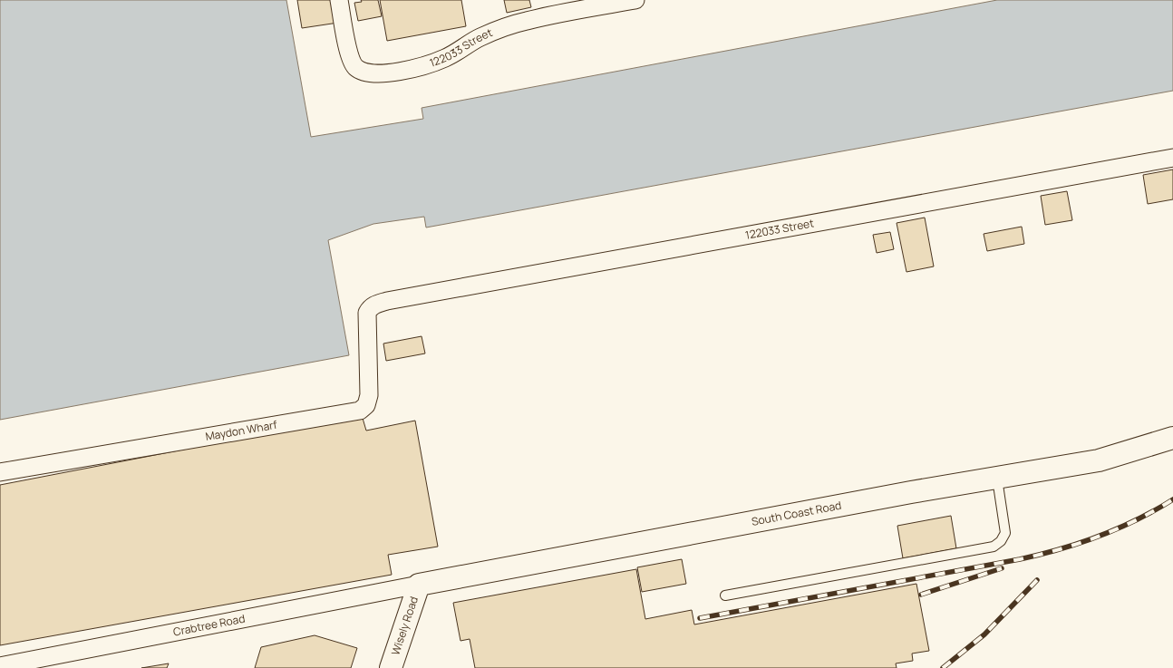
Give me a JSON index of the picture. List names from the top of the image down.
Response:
{
  "streets": {
    "street": [
      "122033 Street",
      "Maydon Wharf",
      "South Coast Road",
      "Crabtree Road",
      "Wisely Road"
    ]
  },
  "crossings": [
    ["122033 Street", "Maydon Wharf"],
    ["South Coast Road", "Crabtree Road"],
    ["South Coast Road", "Wisely Road"],
    ["Crabtree Road", "Wisely Road"]
  ]
}
